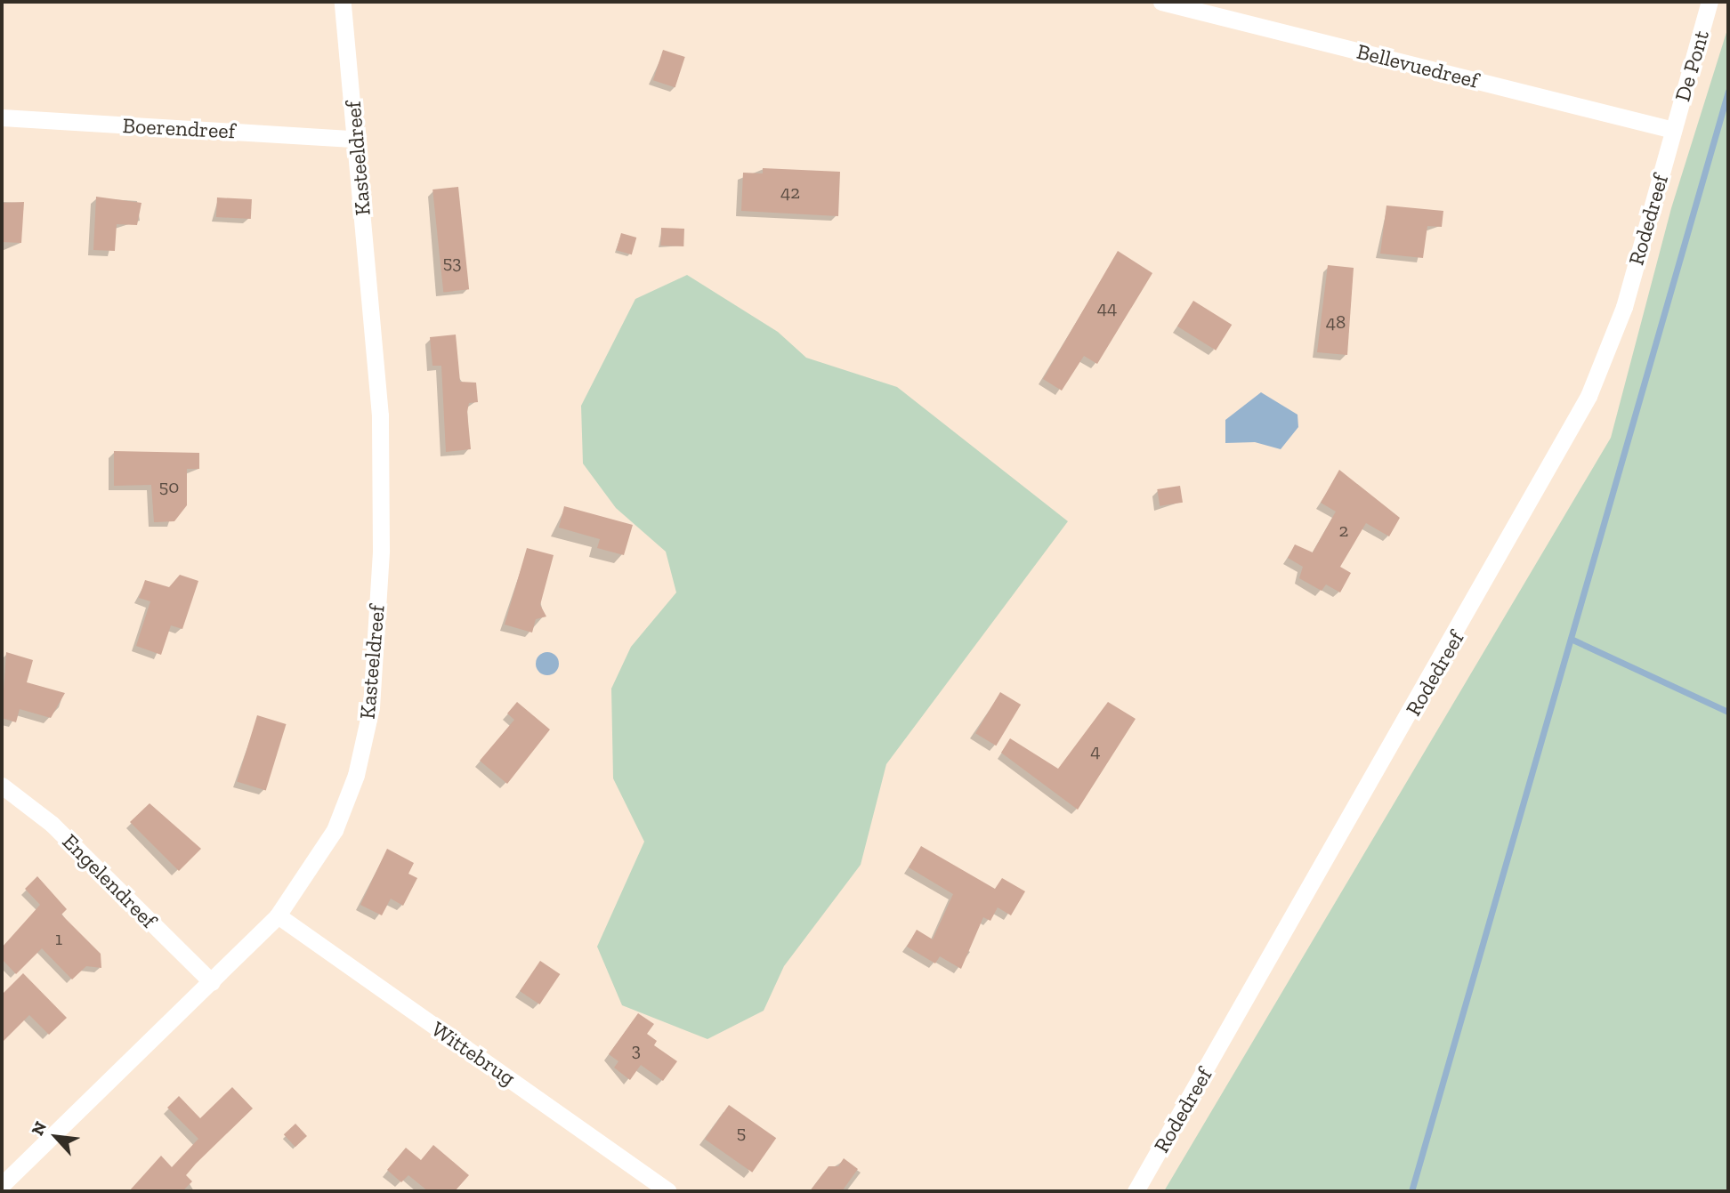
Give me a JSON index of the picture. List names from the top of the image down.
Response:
{
  "streets": {
    "street": [
      "Bellevuedreef",
      "De Pont",
      "Boerendreef",
      "Kasteeldreef",
      "Rodedreef",
      "Engelendreef",
      "Wittebrug"
    ]
  },
  "crossings": [
    ["Bellevuedreef", "De Pont"],
    ["Bellevuedreef", "Rodedreef"],
    ["De Pont", "Rodedreef"],
    ["Boerendreef", "Kasteeldreef"],
    ["Kasteeldreef", "Engelendreef"],
    ["Kasteeldreef", "Wittebrug"]
  ],
  "house_numbers": [
    "42",
    "53",
    "44",
    "48",
    "50",
    "2",
    "4",
    "1",
    "3",
    "5"
  ],
  "north": "top left"
}
